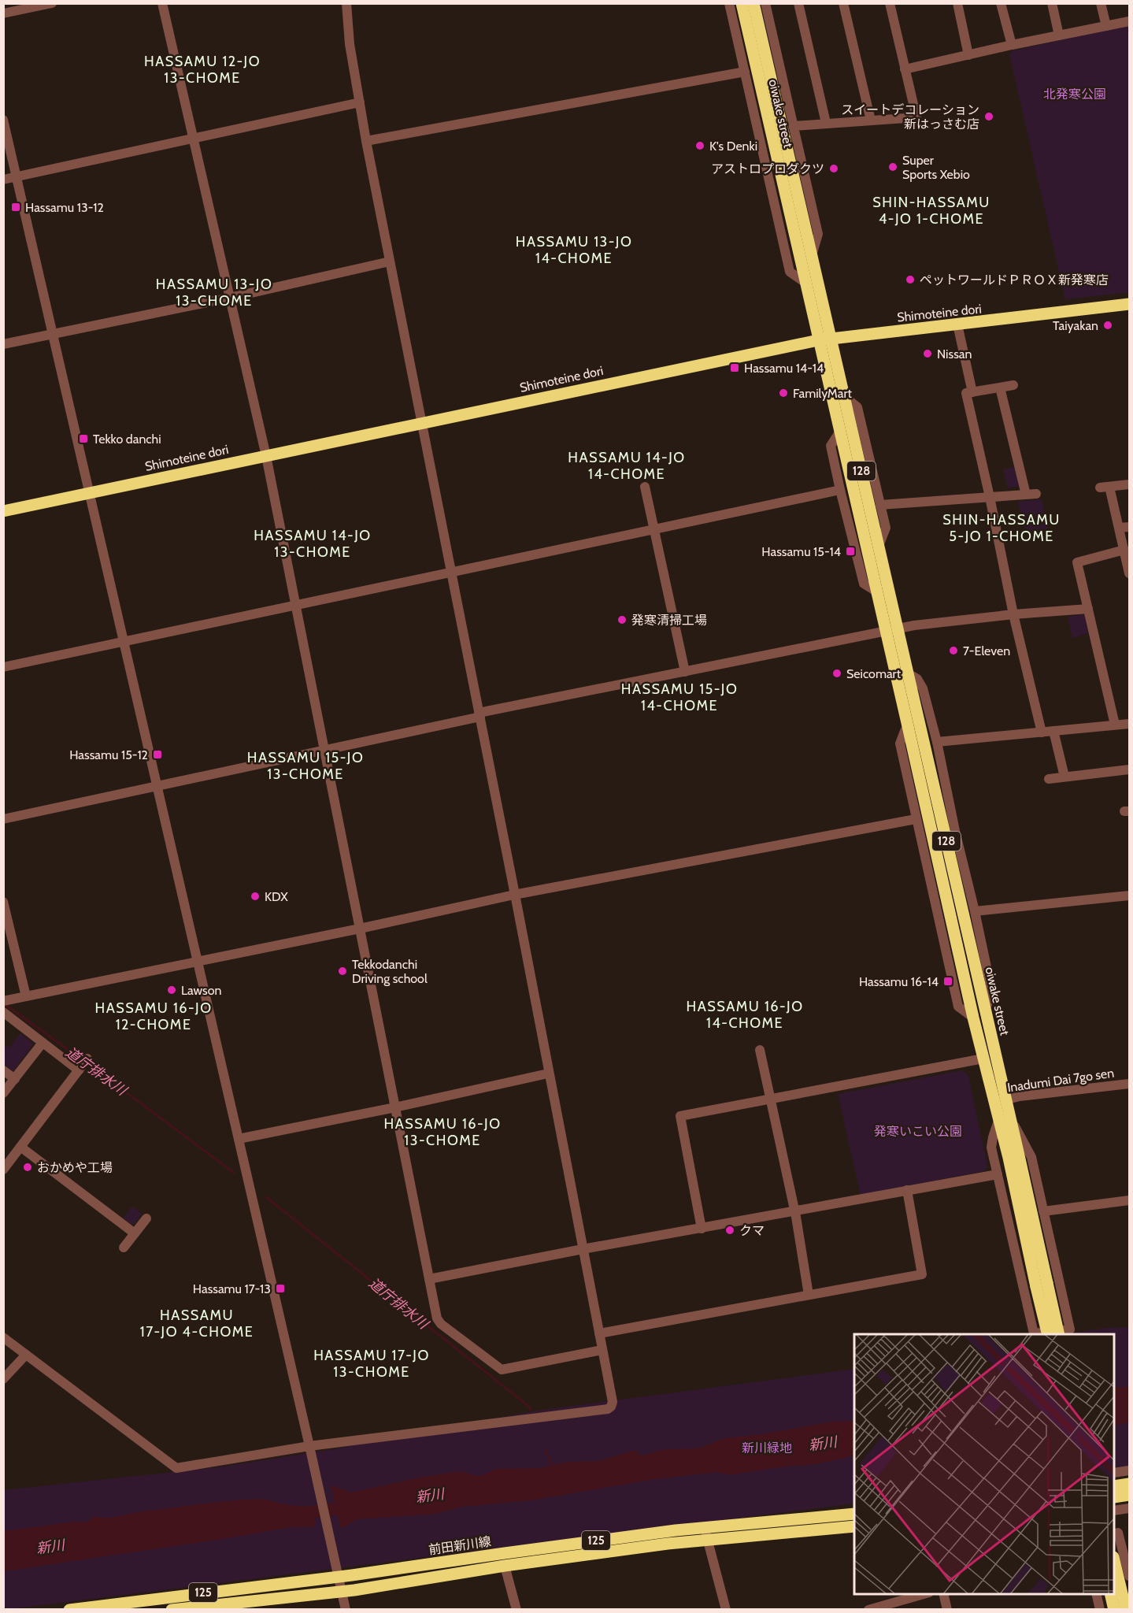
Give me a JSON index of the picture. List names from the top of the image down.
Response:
{
  "streets": {
    "main road": [
      "oiwake street",
      "Shimoteine dori",
      "128",
      "125",
      "前田新川線"
    ],
    "street": ["Inadumi Dai 7go sen"]
  },
  "crossings": [
    ["oiwake street", "Shimoteine dori"],
    ["oiwake street", "128"],
    ["oiwake street", "Inadumi Dai 7go sen"],
    ["Shimoteine dori", "128"],
    ["128", "Inadumi Dai 7go sen"]
  ],
  "districts": [
    "HASSAMU 12-JO 13-CHOME",
    "SHIN-HASSAMU 4-JO 1-CHOME",
    "HASSAMU 13-JO 14-CHOME",
    "HASSAMU 13-JO 13-CHOME",
    "HASSAMU 14-JO 14-CHOME",
    "SHIN-HASSAMU 5-JO 1-CHOME",
    "HASSAMU 14-JO 13-CHOME",
    "HASSAMU 15-JO 14-CHOME",
    "HASSAMU 15-JO 13-CHOME",
    "HASSAMU 16-JO 14-CHOME",
    "HASSAMU 16-JO 12-CHOME",
    "HASSAMU 16-JO 13-CHOME",
    "HASSAMU 17-JO 4-CHOME",
    "HASSAMU 17-JO 13-CHOME"
  ],
  "water": ["道庁排水川", "新川"],
  "parks": ["北発寒公園", "発寒いこい公園", "新川緑地"],
  "places": {
    "other": [
      "スイートデコレーション 新はっさむ店",
      "K's Denki",
      "Super Sports Xebio",
      "アストロプロダクツ",
      "ペットワールドＰＲＯＸ新発寒店",
      "Taiyakan",
      "Nissan",
      "FamilyMart",
      "発寒清掃工場",
      "7-Eleven",
      "Seicomart",
      "KDX",
      "Tekkodanchi Driving school",
      "Lawson",
      "おかめや工場",
      "クマ"
    ],
    "transit": [
      "Hassamu 13-12",
      "Hassamu 14-14",
      "Tekko danchi",
      "Hassamu 15-14",
      "Hassamu 15-12",
      "Hassamu 16-14",
      "Hassamu 17-13"
    ]
  }
}
